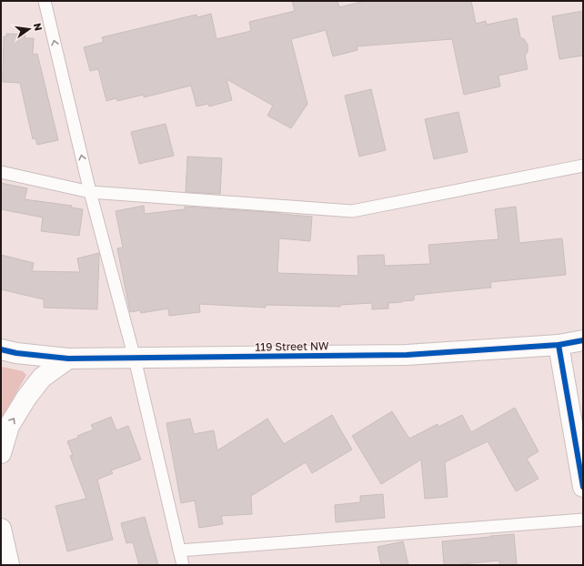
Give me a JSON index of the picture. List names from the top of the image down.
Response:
{
  "streets": {
    "street": ["119 Street NW"]
  },
  "north": "right"
}
